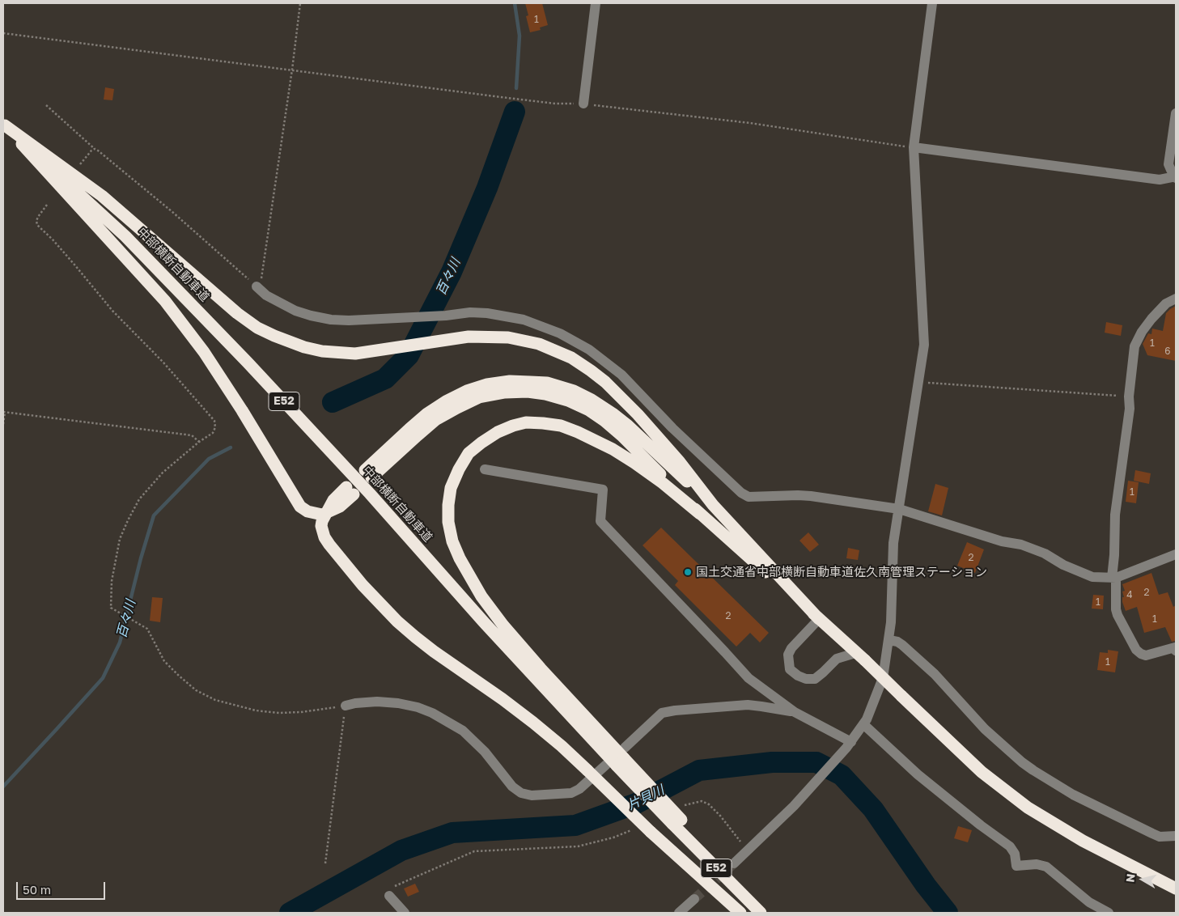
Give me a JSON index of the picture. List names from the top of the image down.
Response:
{
  "streets": {
    "highway": ["中部横断自動車道", "E52"]
  },
  "water": ["百々川", "片貝川"],
  "places": ["国土交通省中部横断自動車道佐久南管理ステーション"],
  "house_numbers": [
    "1",
    "1",
    "6",
    "1",
    "2",
    "2",
    "4",
    "1",
    "2",
    "1",
    "1"
  ],
  "scale_bar": "50 m",
  "north": "left"
}
